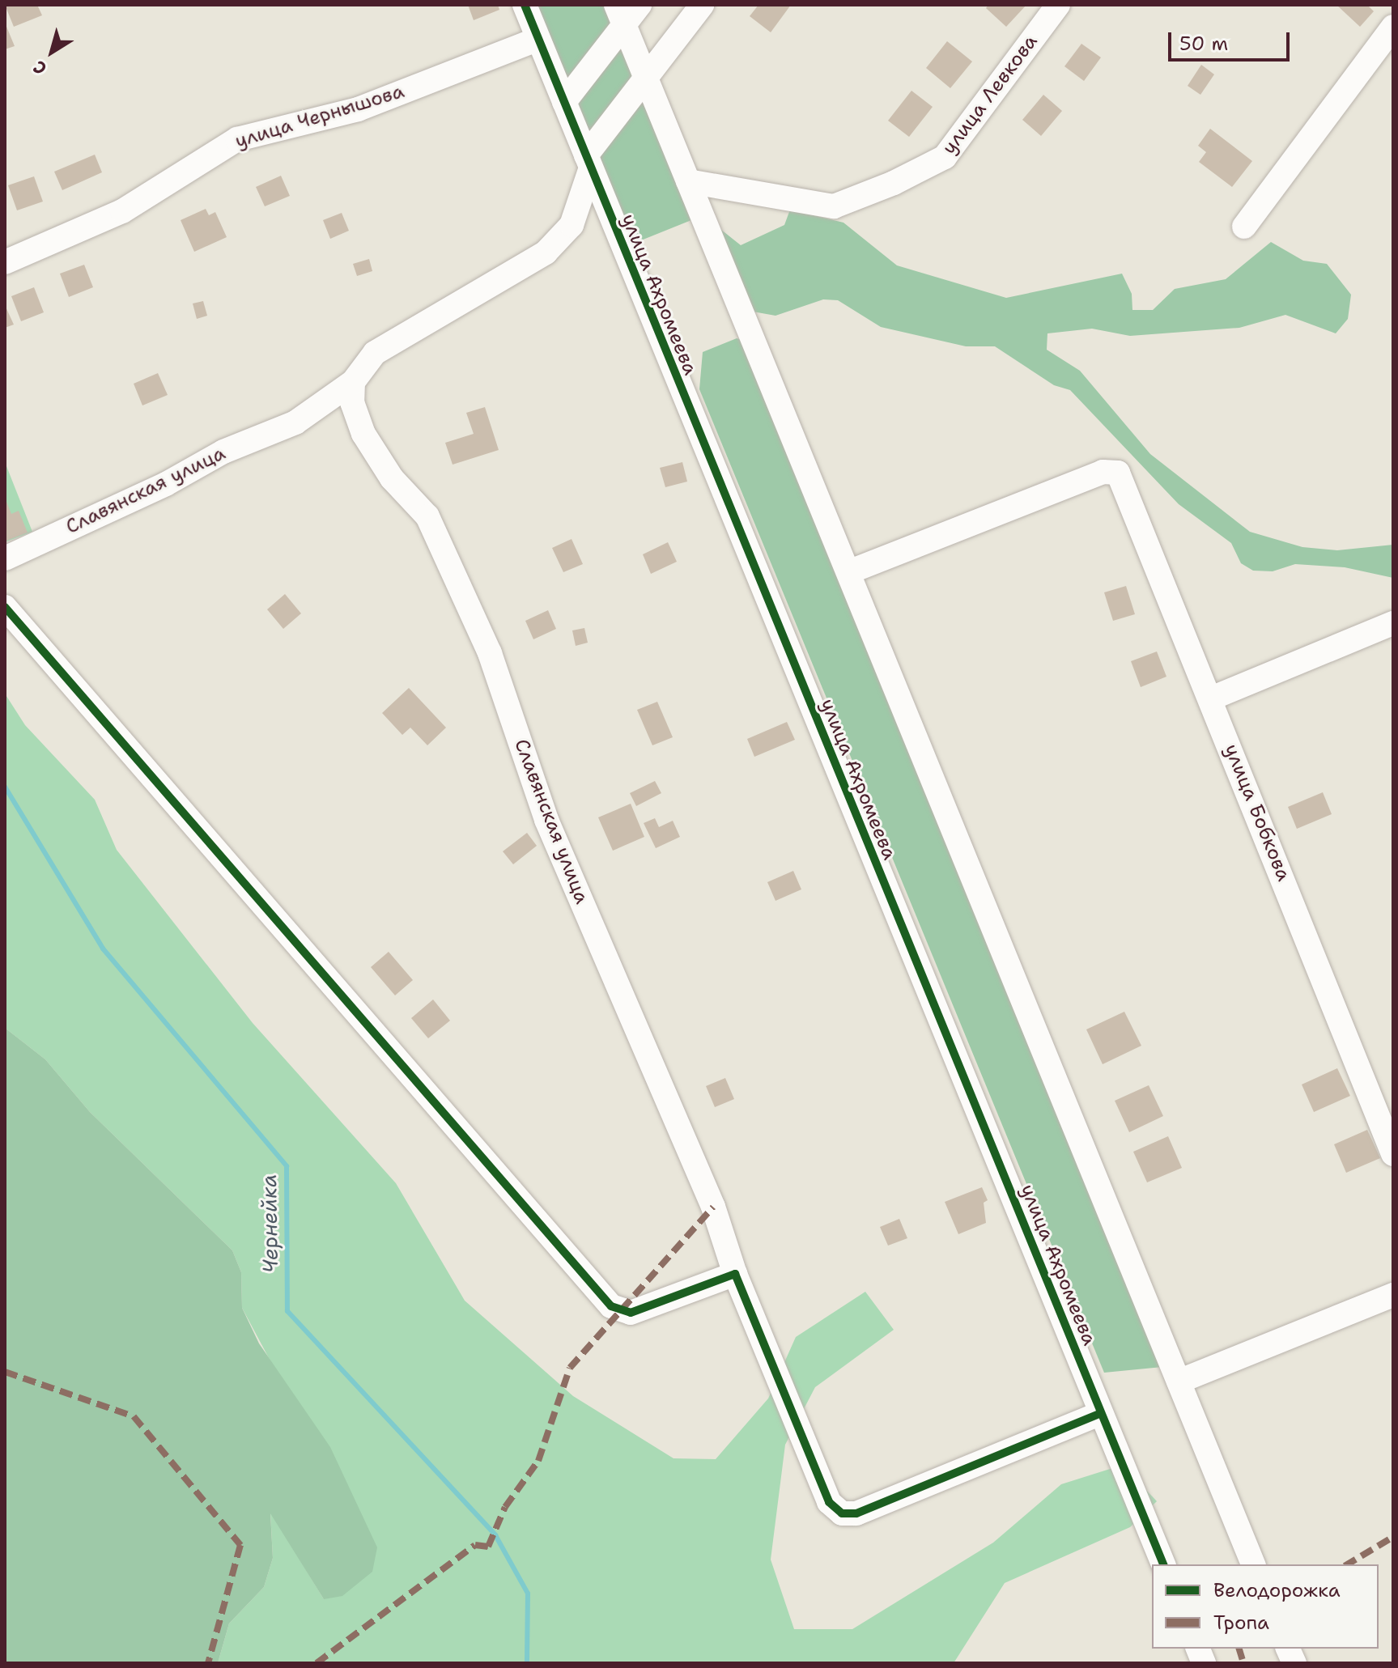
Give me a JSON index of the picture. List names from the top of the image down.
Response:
{
  "streets": {
    "street": [
      "улица Левкова",
      "улица Чернышова",
      "улица Ахромеева",
      "Славянская улица",
      "улица Бобкова"
    ]
  },
  "crossings": [
    ["улица Чернышова", "улица Ахромеева"],
    ["улица Ахромеева", "Славянская улица"]
  ],
  "water": ["Чернейка"],
  "legend": ["Велодорожка", "Тропа"],
  "scale_bar": "50 m",
  "north": "bottom left"
}
